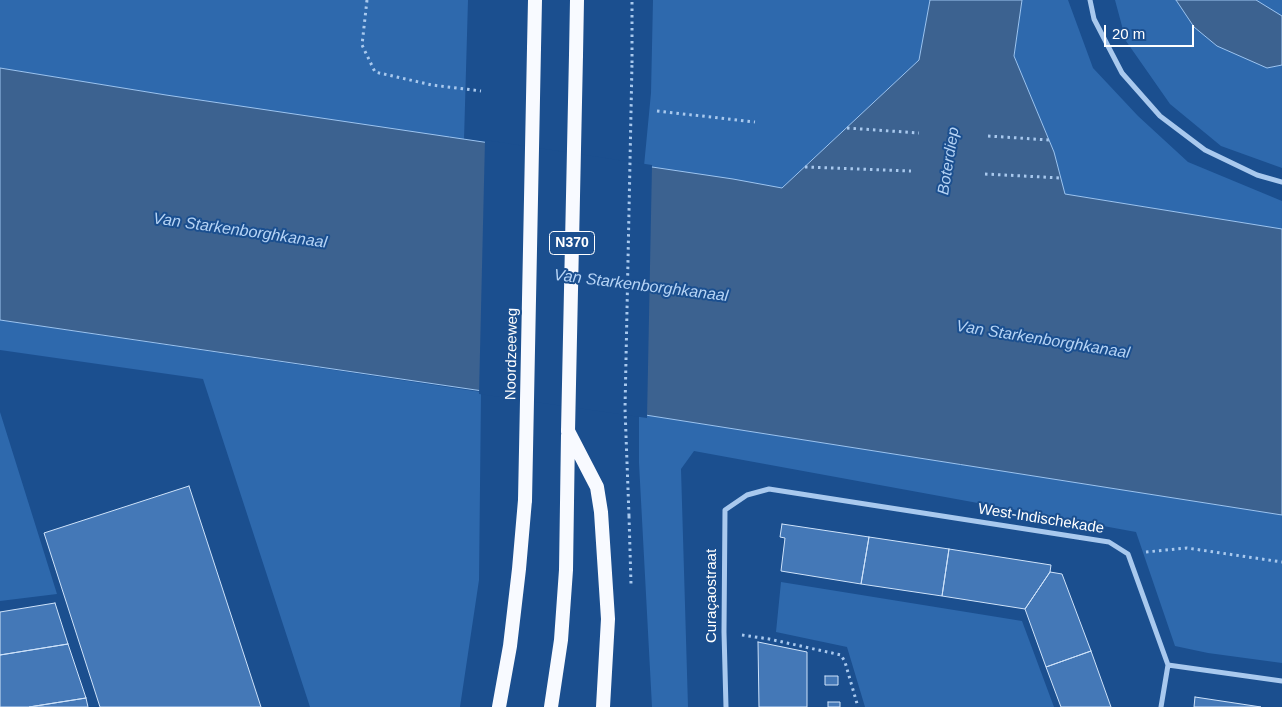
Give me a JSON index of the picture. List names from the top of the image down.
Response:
{
  "streets": {
    "highway": ["N370", "Noordzeeweg"],
    "street": ["West-Indischekade", "Curaçaostraat"]
  },
  "crossings": [
    ["West-Indischekade", "Curaçaostraat"]
  ],
  "water": ["Boterdiep", "Van Starkenborghkanaal"],
  "scale_bar": "20 m"
}
